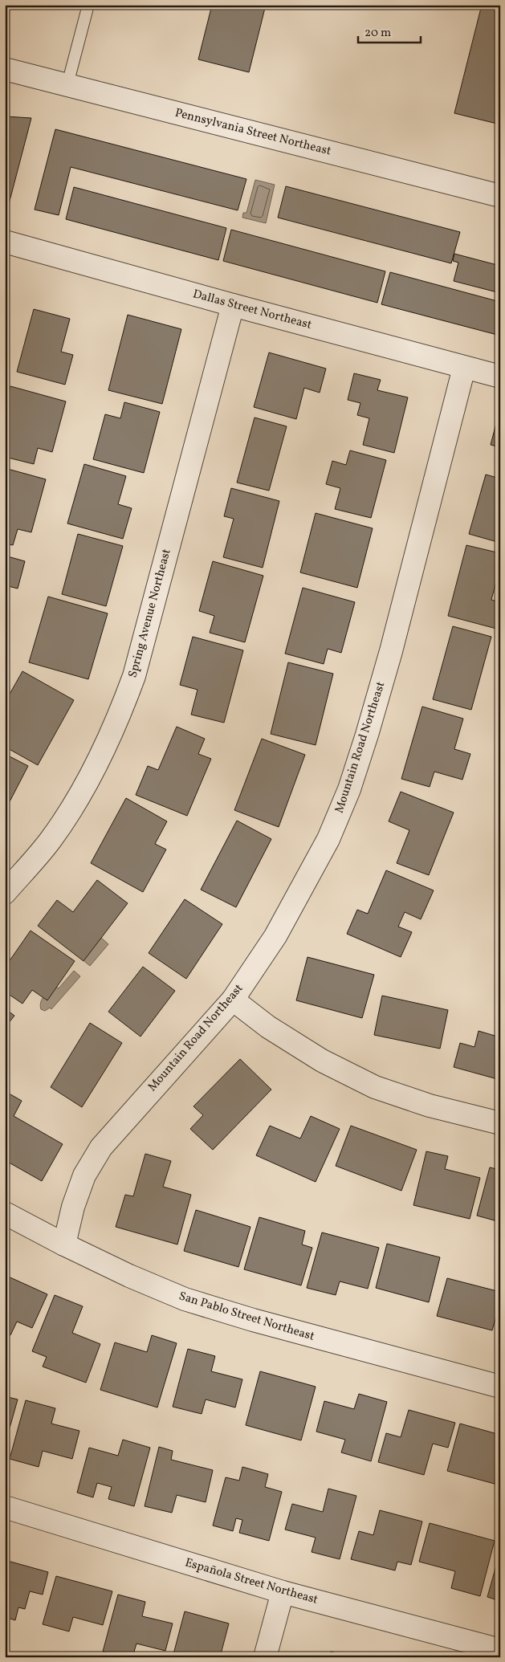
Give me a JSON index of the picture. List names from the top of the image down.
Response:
{
  "streets": {
    "street": [
      "Pennsylvania Street Northeast",
      "Dallas Street Northeast",
      "Spring Avenue Northeast",
      "Mountain Road Northeast",
      "San Pablo Street Northeast",
      "Española Street Northeast"
    ]
  },
  "crossings": [
    ["Dallas Street Northeast", "Spring Avenue Northeast"],
    ["Dallas Street Northeast", "Mountain Road Northeast"],
    ["Mountain Road Northeast", "San Pablo Street Northeast"]
  ],
  "scale_bar": "20 m"
}
